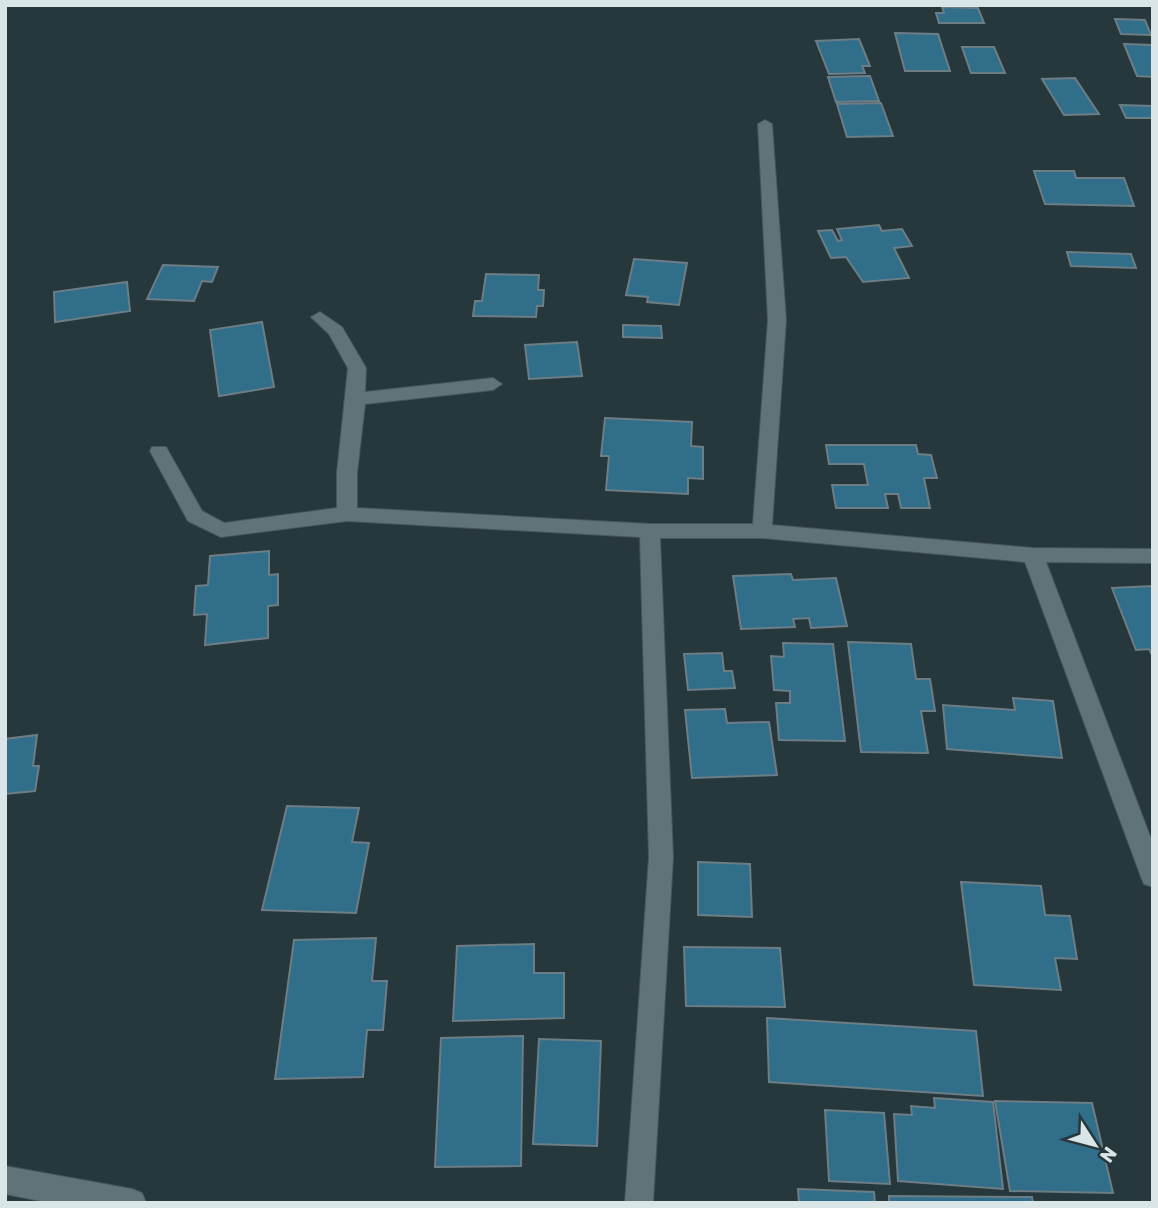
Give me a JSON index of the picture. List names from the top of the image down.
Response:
{
  "north": "bottom right"
}
